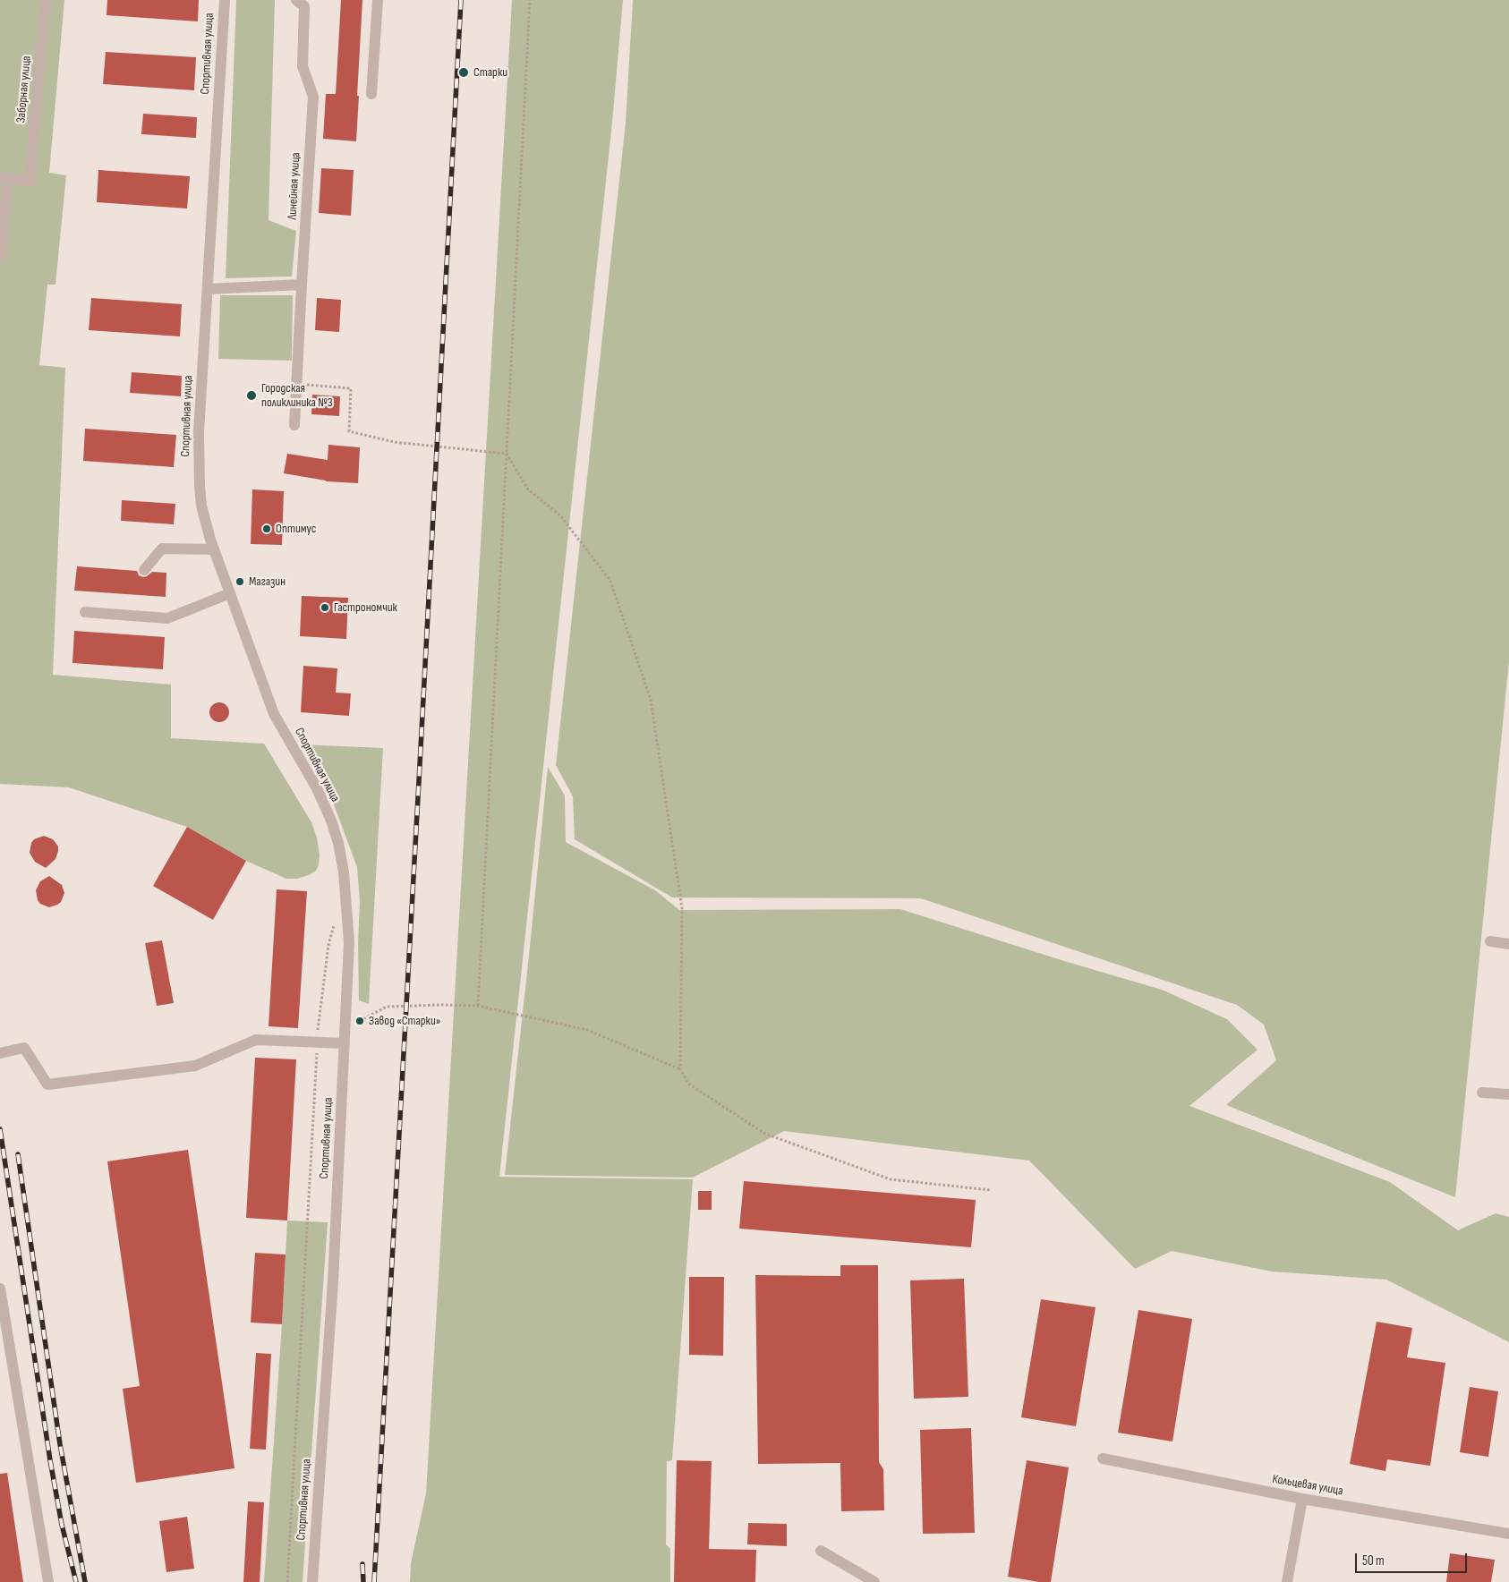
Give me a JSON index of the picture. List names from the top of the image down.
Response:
{
  "streets": {
    "street": [
      "Спортивная улица",
      "Заборная улица",
      "Линейная улица",
      "Кольцевая улица"
    ]
  },
  "places": [
    "Старки",
    "Городская поликлиника №3",
    "Оптимус",
    "Магазин",
    "Гастрономчик",
    "Завод «Старки»"
  ],
  "scale_bar": "50 m"
}
